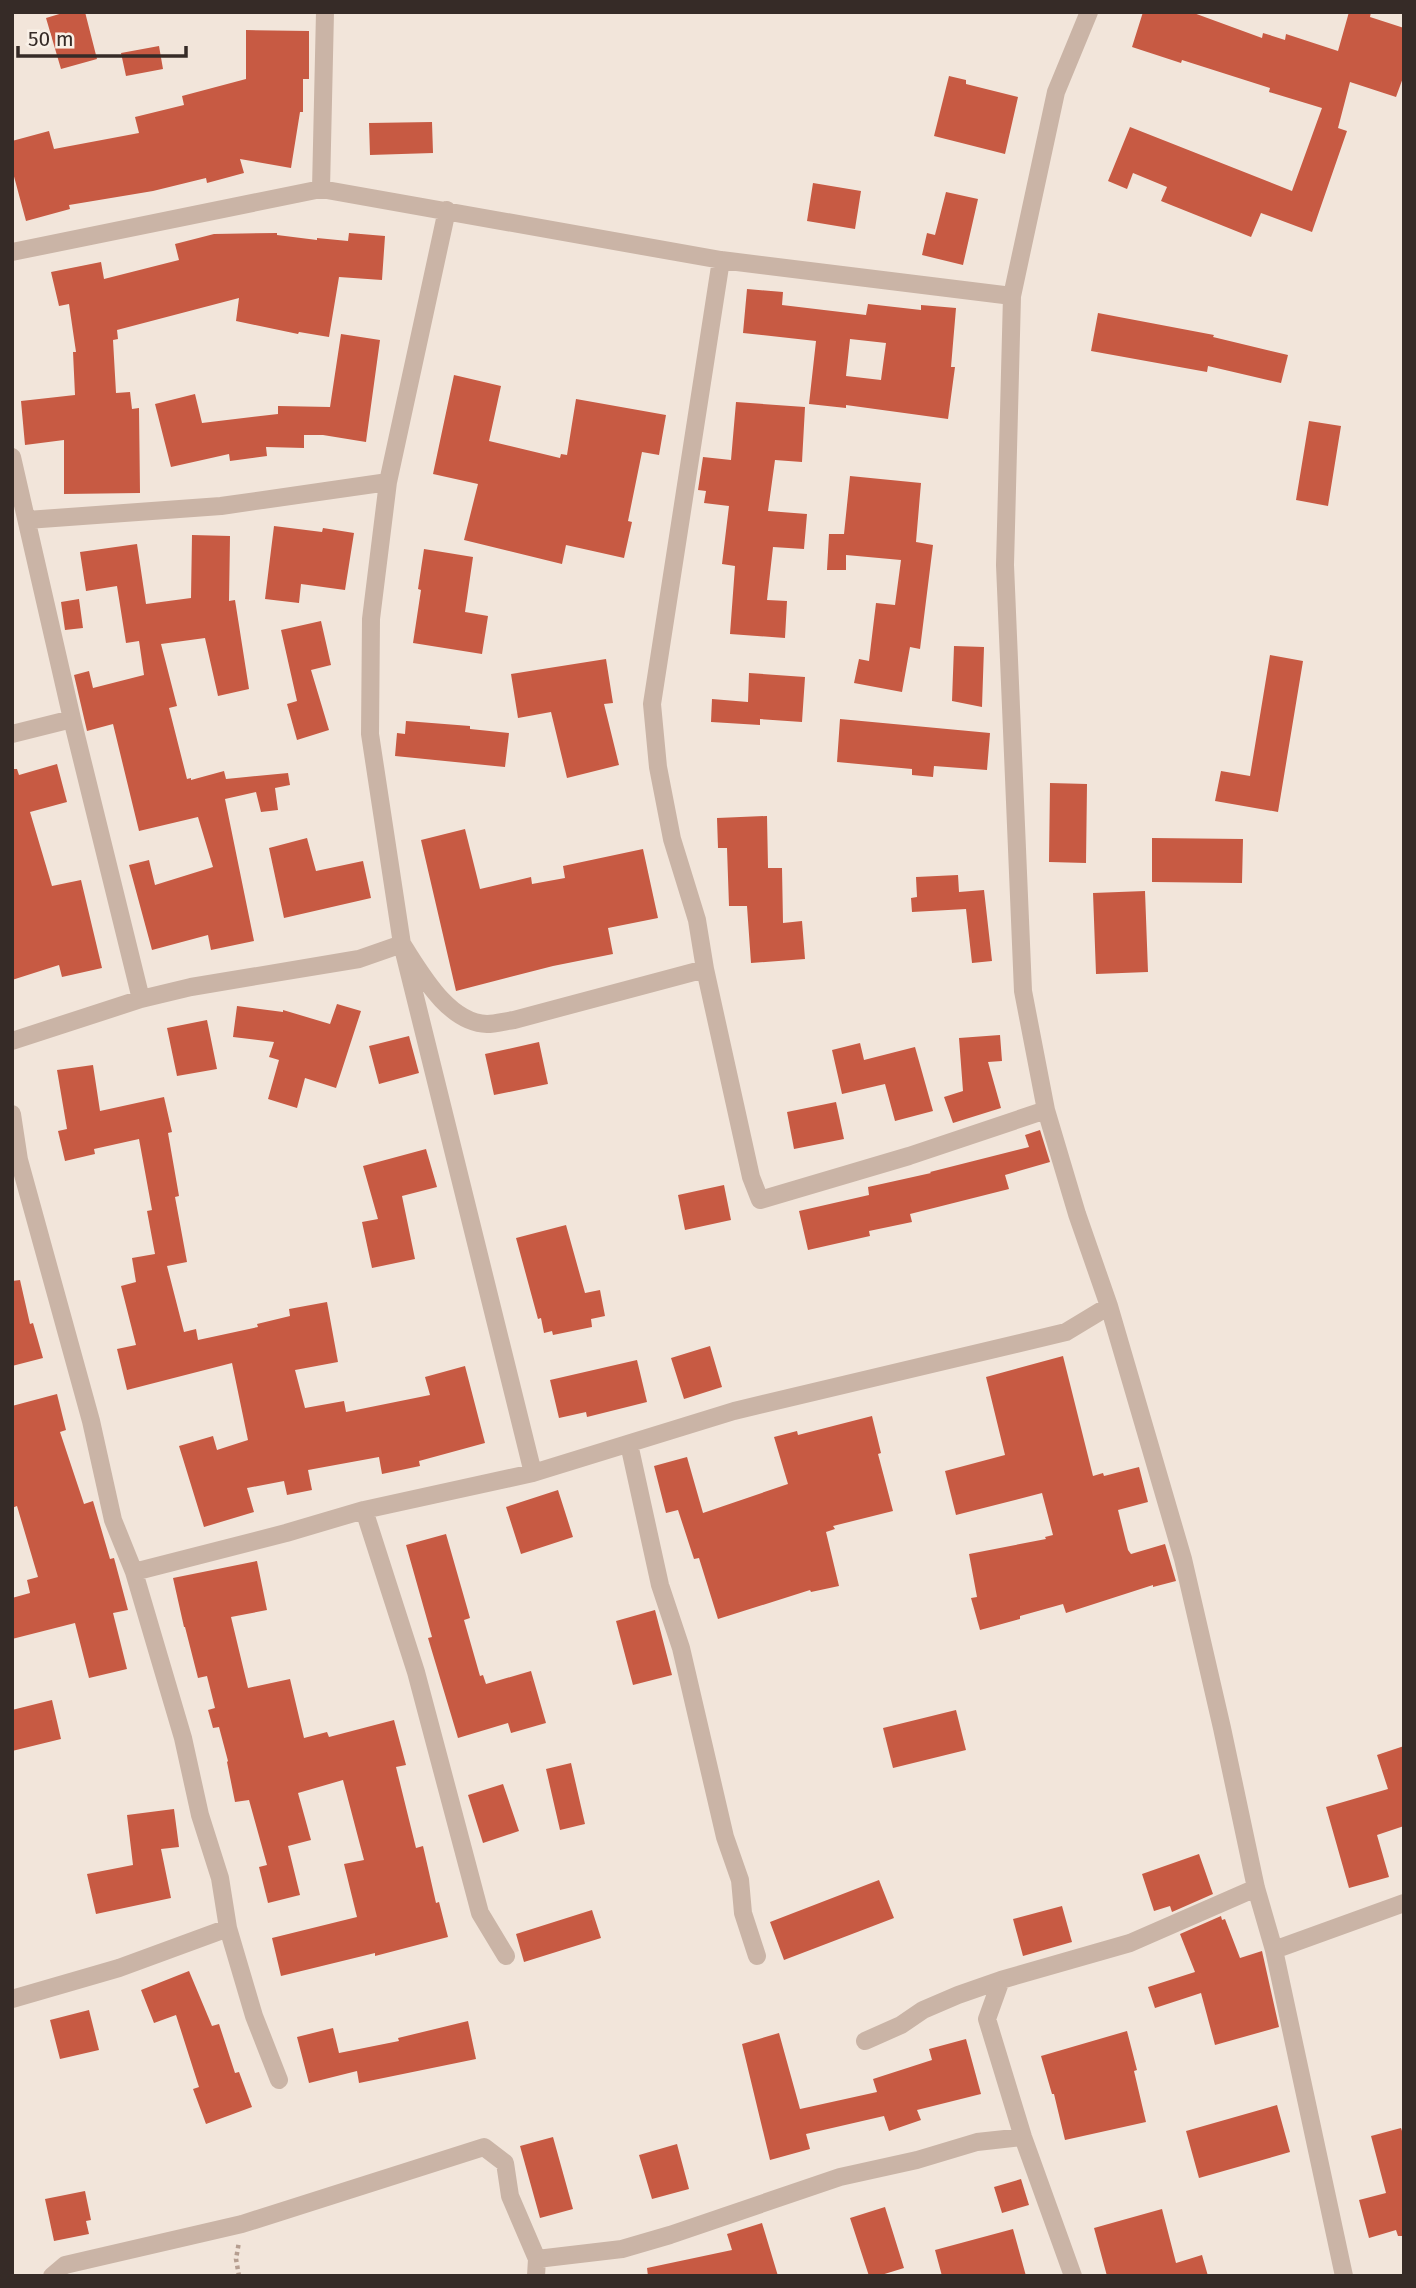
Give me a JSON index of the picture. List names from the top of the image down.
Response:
{
  "scale_bar": "50 m"
}
